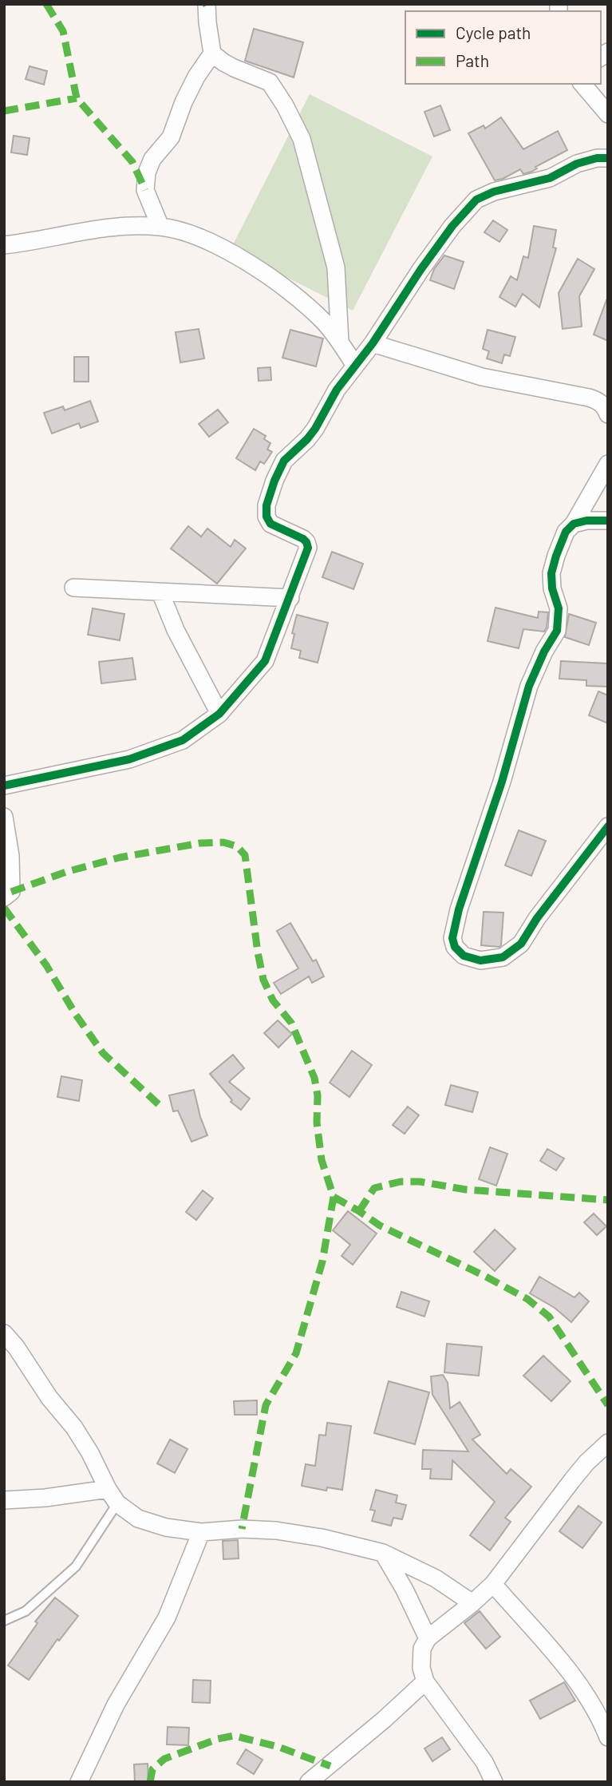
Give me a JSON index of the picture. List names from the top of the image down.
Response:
{
  "legend": ["Cycle path", "Path"]
}
